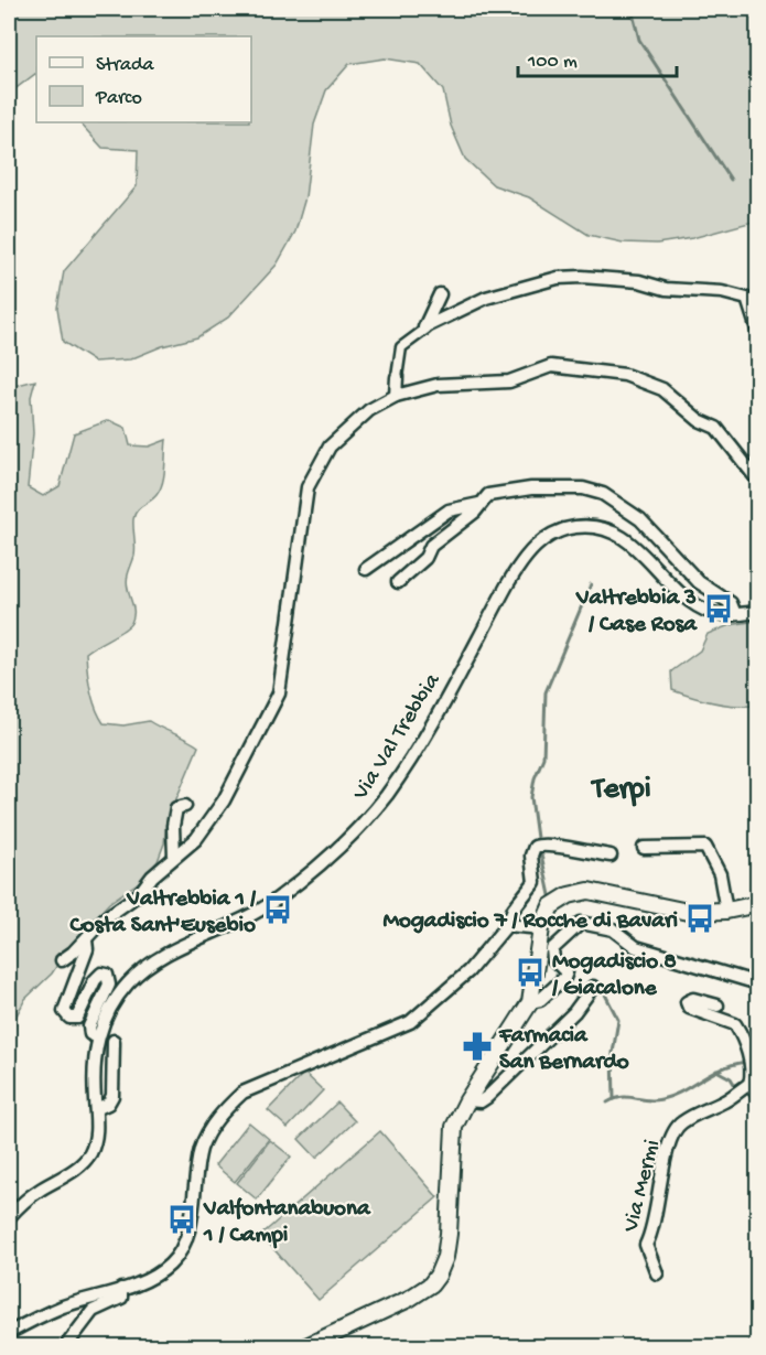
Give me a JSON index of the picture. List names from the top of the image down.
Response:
{
  "streets": {
    "street": ["Via Val Trebbia", "Via Mermi"]
  },
  "districts": ["Terpi"],
  "places": {
    "bus stop": [
      "Valtrebbia 3 / Case Rosa",
      "Valtrebbia 1 / Costa Sant'Eusebio",
      "Mogadiscio 7 / Rocche di Bavari",
      "Mogadiscio 8 / Giacalone",
      "Valfontanabuona 1 / Campi"
    ],
    "pharmacy": ["Farmacia San Bernardo"]
  },
  "legend": ["Strada", "Parco"],
  "scale_bar": "100 m"
}
